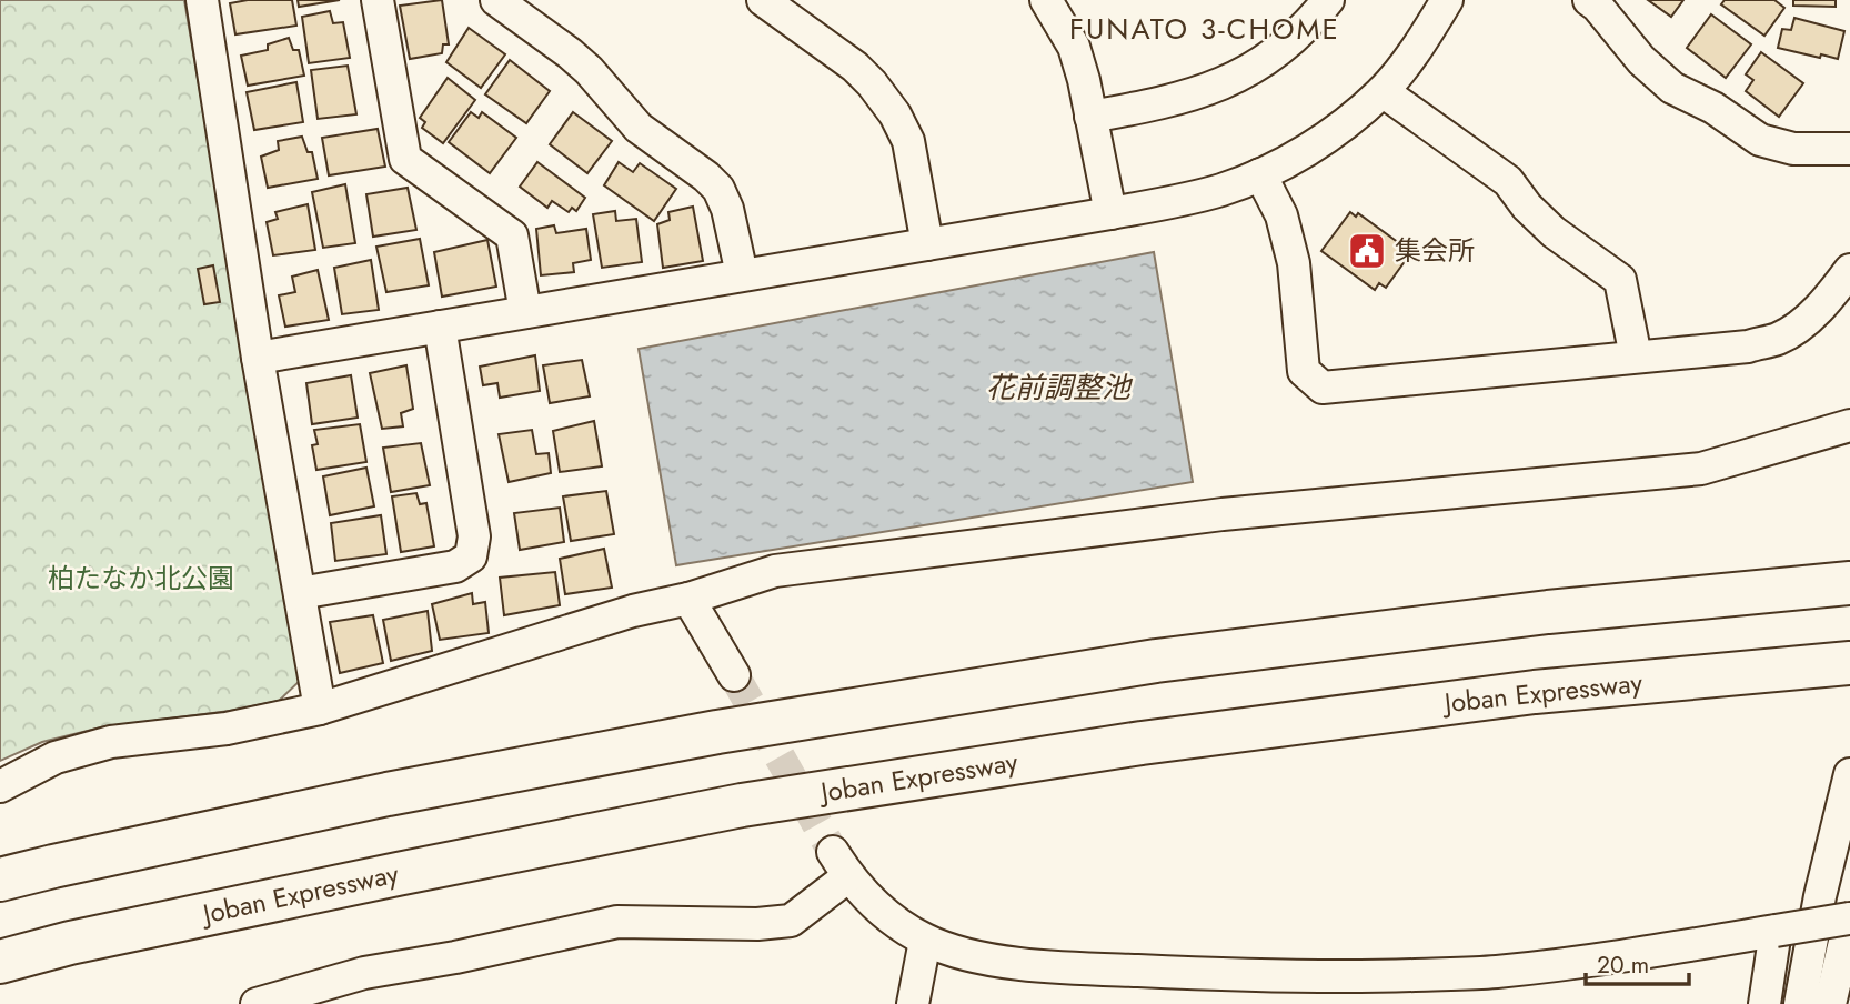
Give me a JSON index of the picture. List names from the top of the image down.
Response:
{
  "streets": {
    "highway": ["Joban Expressway"]
  },
  "districts": ["FUNATO 3-CHOME"],
  "water": ["花前調整池"],
  "parks": ["柏たなか北公園"],
  "places": {
    "public building": ["集会所"]
  },
  "scale_bar": "20 m"
}
